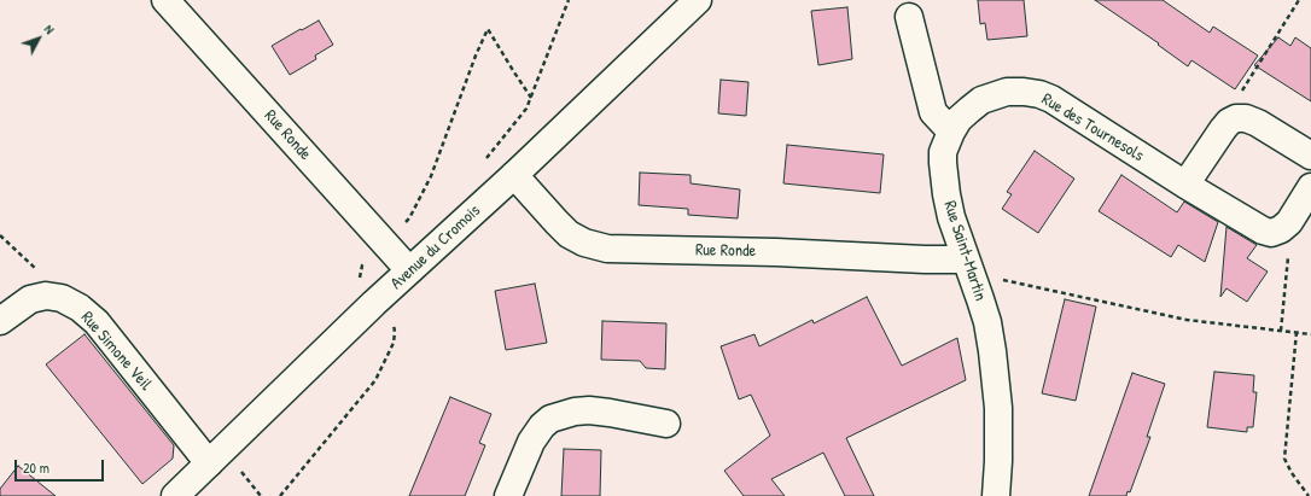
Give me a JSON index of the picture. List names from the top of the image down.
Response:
{
  "streets": {
    "street": [
      "Rue des Tournesols",
      "Rue Ronde",
      "Avenue du Cromois",
      "Rue Saint-Martin",
      "Rue Simone Veil"
    ]
  },
  "crossings": [
    ["Rue des Tournesols", "Rue Saint-Martin"],
    ["Rue Ronde", "Avenue du Cromois"],
    ["Rue Ronde", "Rue Saint-Martin"],
    ["Avenue du Cromois", "Rue Simone Veil"]
  ],
  "scale_bar": "20 m",
  "north": "top right"
}
